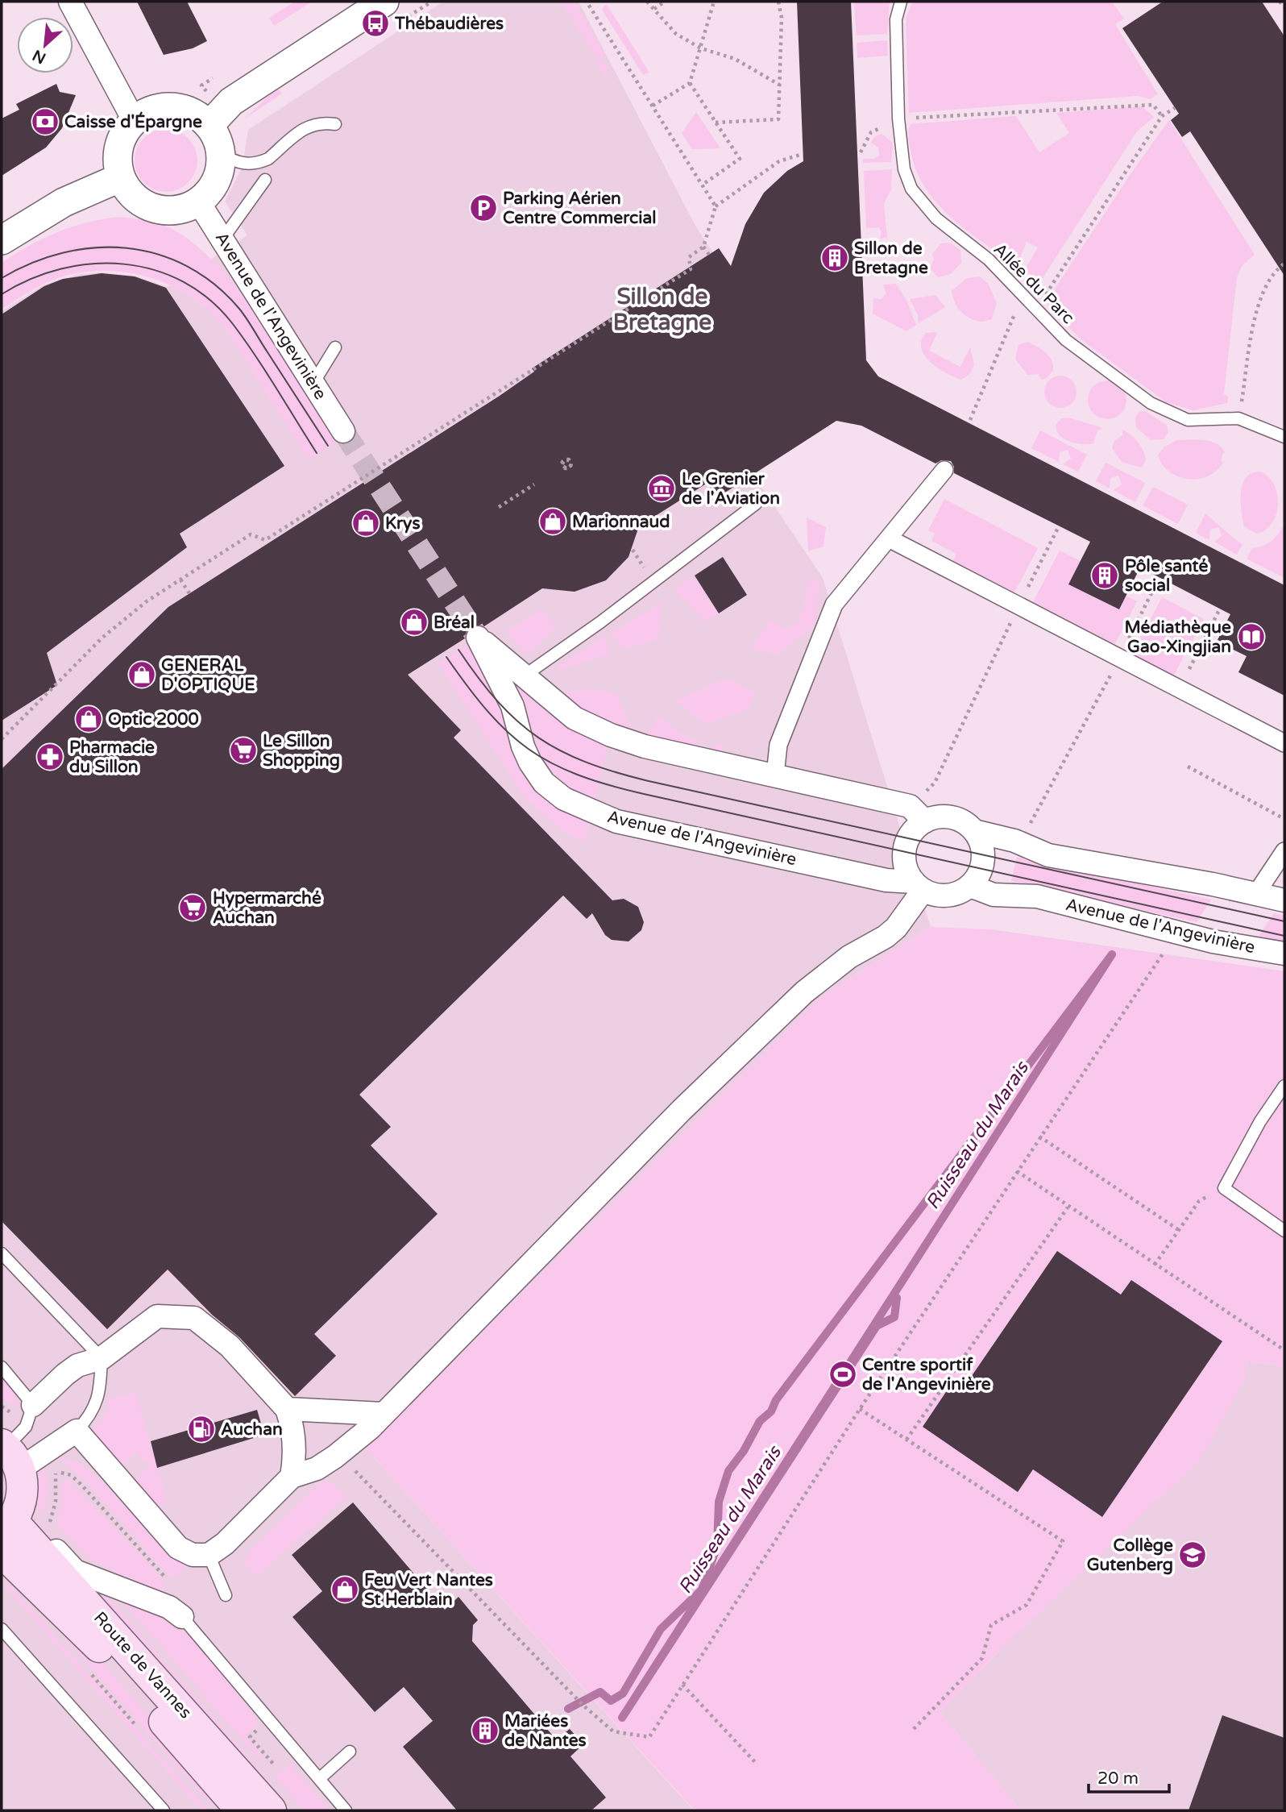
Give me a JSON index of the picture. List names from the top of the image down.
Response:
{
  "streets": {
    "main road": ["Route de Vannes"],
    "street": ["Avenue de l'Angevinière"],
    "lane": ["Allée du Parc"]
  },
  "districts": ["Sillon de Bretagne"],
  "water": ["Ruisseau du Marais"],
  "places": {
    "bus stop": ["Thébaudières"],
    "bank": ["Caisse d'Épargne"],
    "parking": ["Parking Aérien Centre Commercial"],
    "building": ["Sillon de Bretagne", "Pôle santé social", "Mariées de Nantes"],
    "museum": ["Le Grenier de l'Aviation"],
    "shop": [
      "Marionnaud",
      "Krys",
      "Bréal",
      "GENERAL D'OPTIQUE",
      "Optic 2000",
      "Feu Vert Nantes St Herblain"
    ],
    "library": ["Médiathèque Gao-Xingjian"],
    "supermarket": ["Le Sillon Shopping", "Hypermarché Auchan"],
    "pharmacy": ["Pharmacie du Sillon"],
    "sports": ["Centre sportif de l'Angevinière"],
    "fuel station": ["Auchan"],
    "school or university": ["Collège Gutenberg"]
  },
  "scale_bar": "20 m",
  "north": "bottom left"
}
